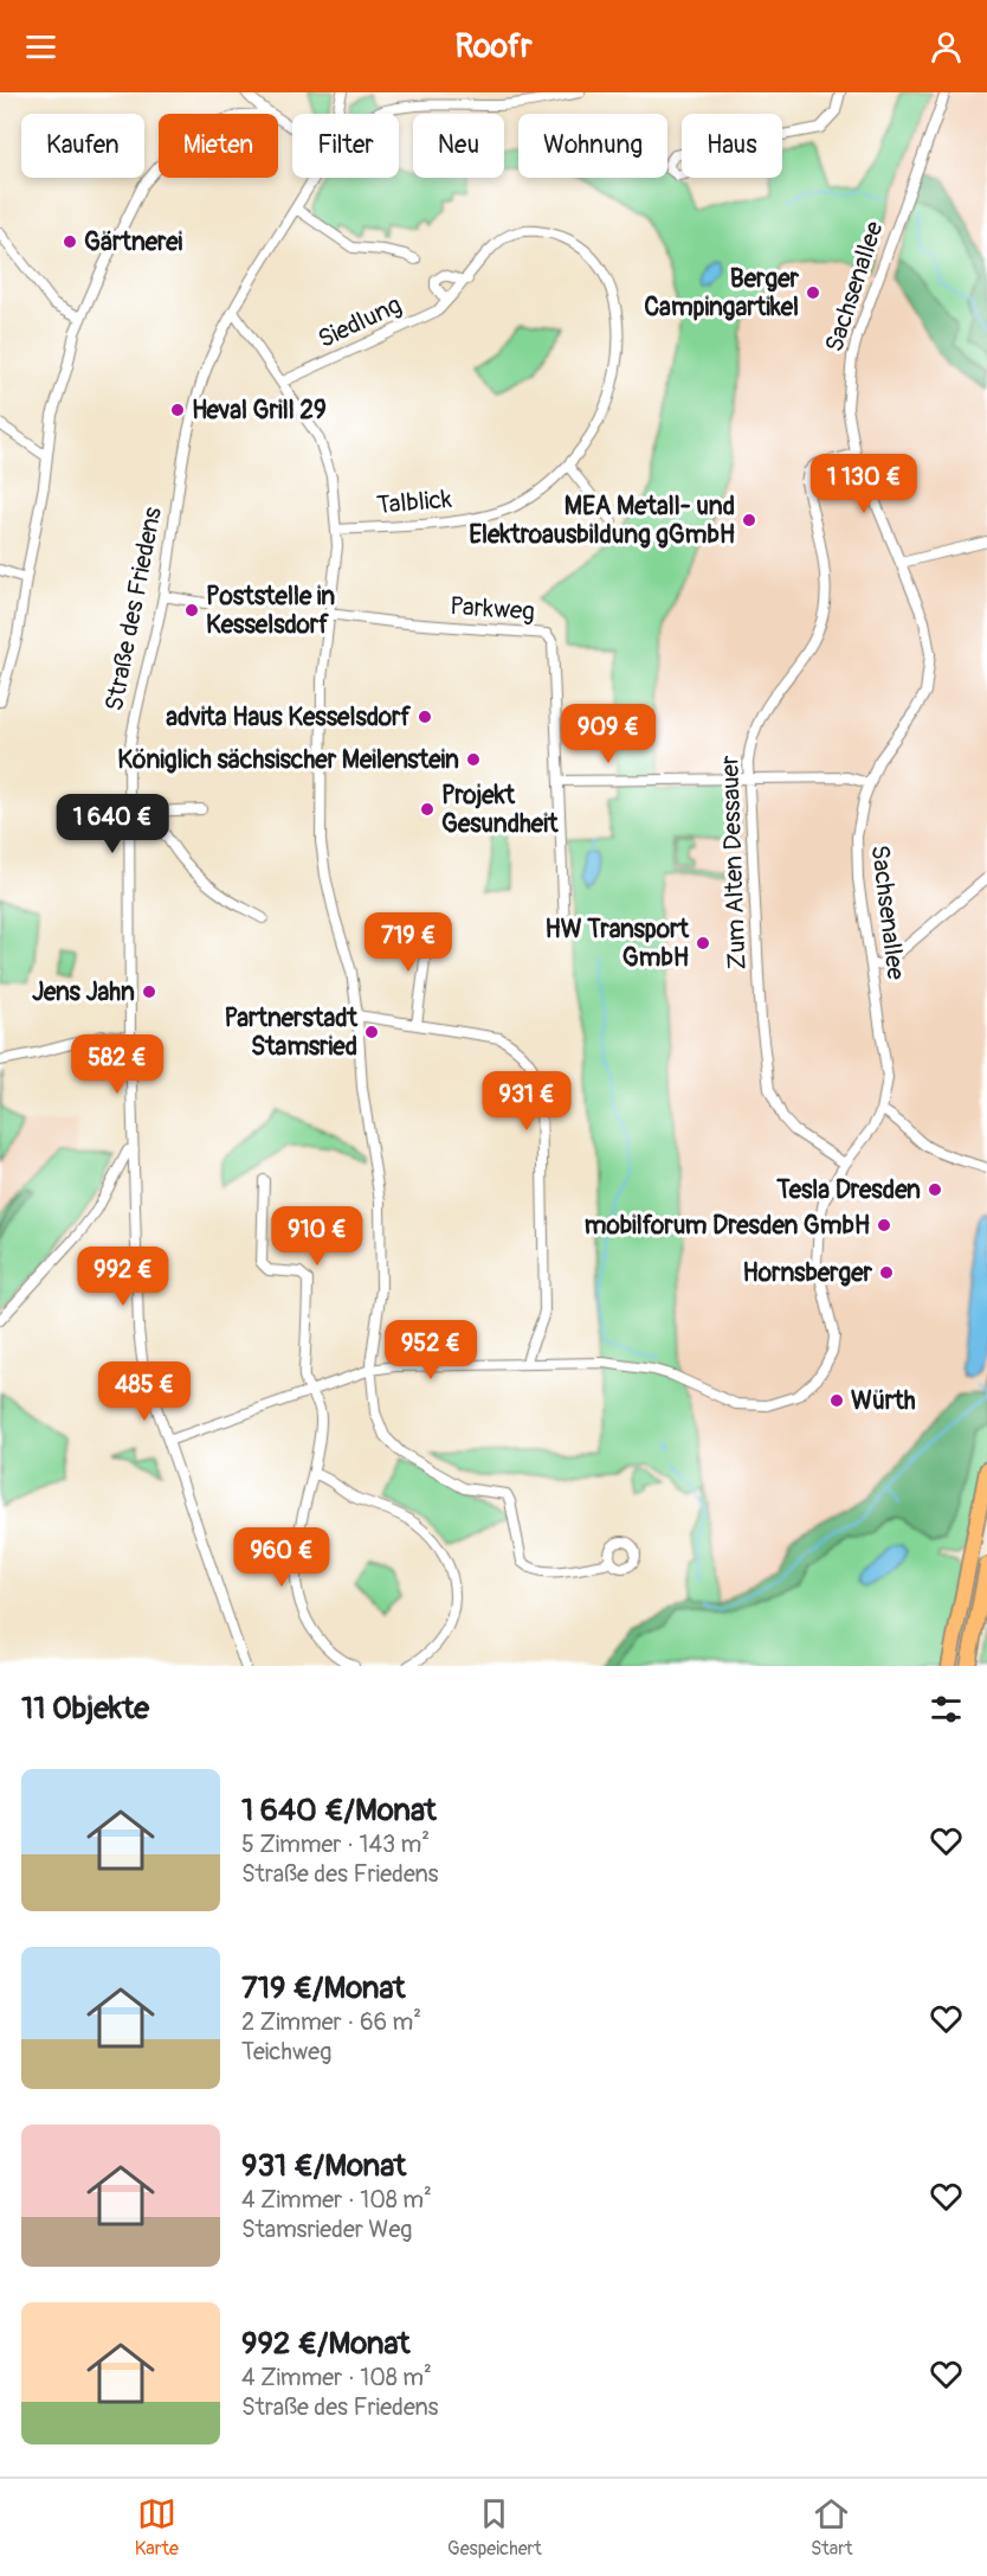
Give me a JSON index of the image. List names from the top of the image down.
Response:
{
  "streets": {
    "street": [
      "Sachsenallee",
      "Siedlung",
      "Talblick",
      "Straße des Friedens",
      "Parkweg",
      "Zum Alten Dessauer"
    ]
  },
  "crossings": [
    ["Sachsenallee", "Zum Alten Dessauer"],
    ["Siedlung", "Talblick"]
  ],
  "places": [
    "Gärtnerei",
    "Berger Campingartikel",
    "Heval Grill 29",
    "MEA Metall- und Elektroausbildung gGmbH",
    "Poststelle in Kesselsdorf",
    "advita Haus Kesselsdorf",
    "Königlich sächsischer Meilenstein",
    "Projekt Gesundheit",
    "HW Transport GmbH",
    "Jens Jahn",
    "Partnerstadt Stamsried",
    "Tesla Dresden",
    "mobilforum Dresden GmbH",
    "Hornsberger",
    "Würth"
  ],
  "page": {
    "header": "Roofr",
    "chip": [
      "Kaufen",
      "Mieten",
      "Filter",
      "Neu",
      "Wohnung",
      "Haus"
    ],
    "price": [
      "1 130 €",
      "909 €",
      "1 640 €",
      "719 €",
      "582 €",
      "931 €",
      "910 €",
      "992 €",
      "952 €",
      "485 €",
      "960 €"
    ],
    "heading": "11 Objekte",
    "list": [
      {
        "name": "1 640 €/Monat",
        "note": "5 Zimmer · 143 m² · Straße des Friedens"
      },
      {
        "name": "719 €/Monat",
        "note": "2 Zimmer · 66 m² · Teichweg"
      },
      {
        "name": "931 €/Monat",
        "note": "4 Zimmer · 108 m² · Stamsrieder Weg"
      },
      {
        "name": "992 €/Monat",
        "note": "4 Zimmer · 108 m² · Straße des Friedens"
      }
    ],
    "tabs": ["Karte", "Gespeichert", "Start"]
  }
}
